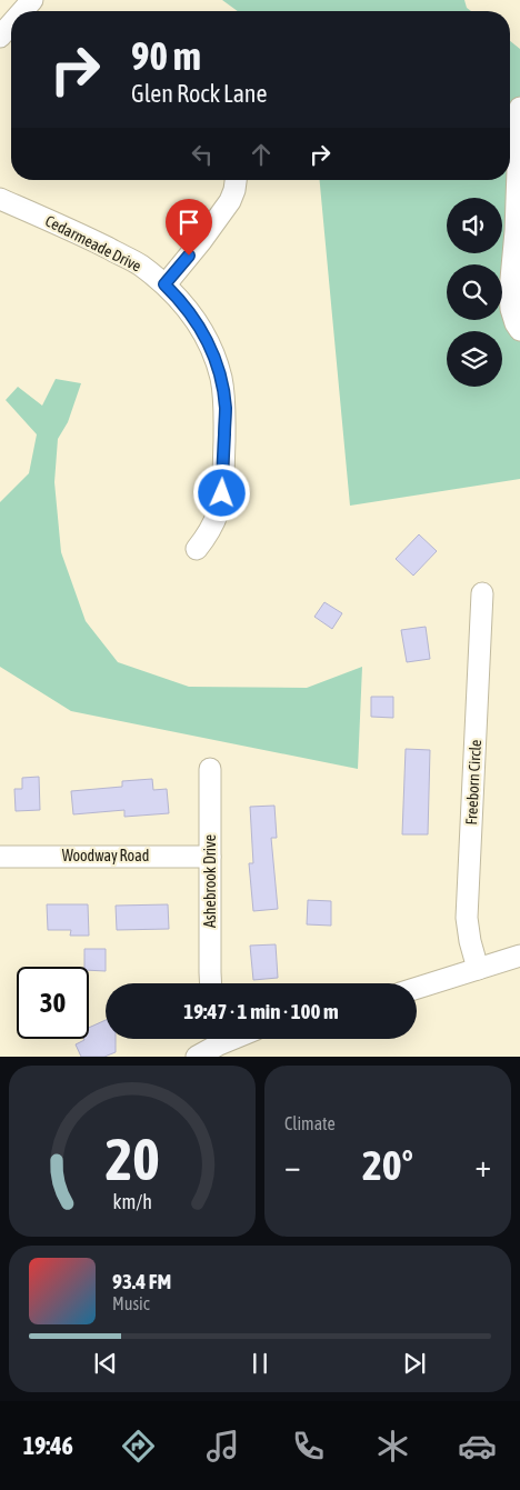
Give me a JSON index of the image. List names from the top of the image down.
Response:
{
  "streets": {
    "street": [
      "Cedarmeade Drive",
      "Freeborn Circle",
      "Woodway Road",
      "Ashebrook Drive"
    ]
  },
  "crossings": [
    ["Woodway Road", "Ashebrook Drive"]
  ],
  "page": {
    "turn": ["90 m", "Glen Rock Lane"],
    "limit": "30",
    "trip": "19:47 · 1 min · 100 m",
    "tile": "Climate",
    "heat": ["−", "20°", "+"],
    "song": ["93.4 FM", "Music"],
    "tabs": "19:46",
    "gauge": ["20", "km/h"]
  }
}
